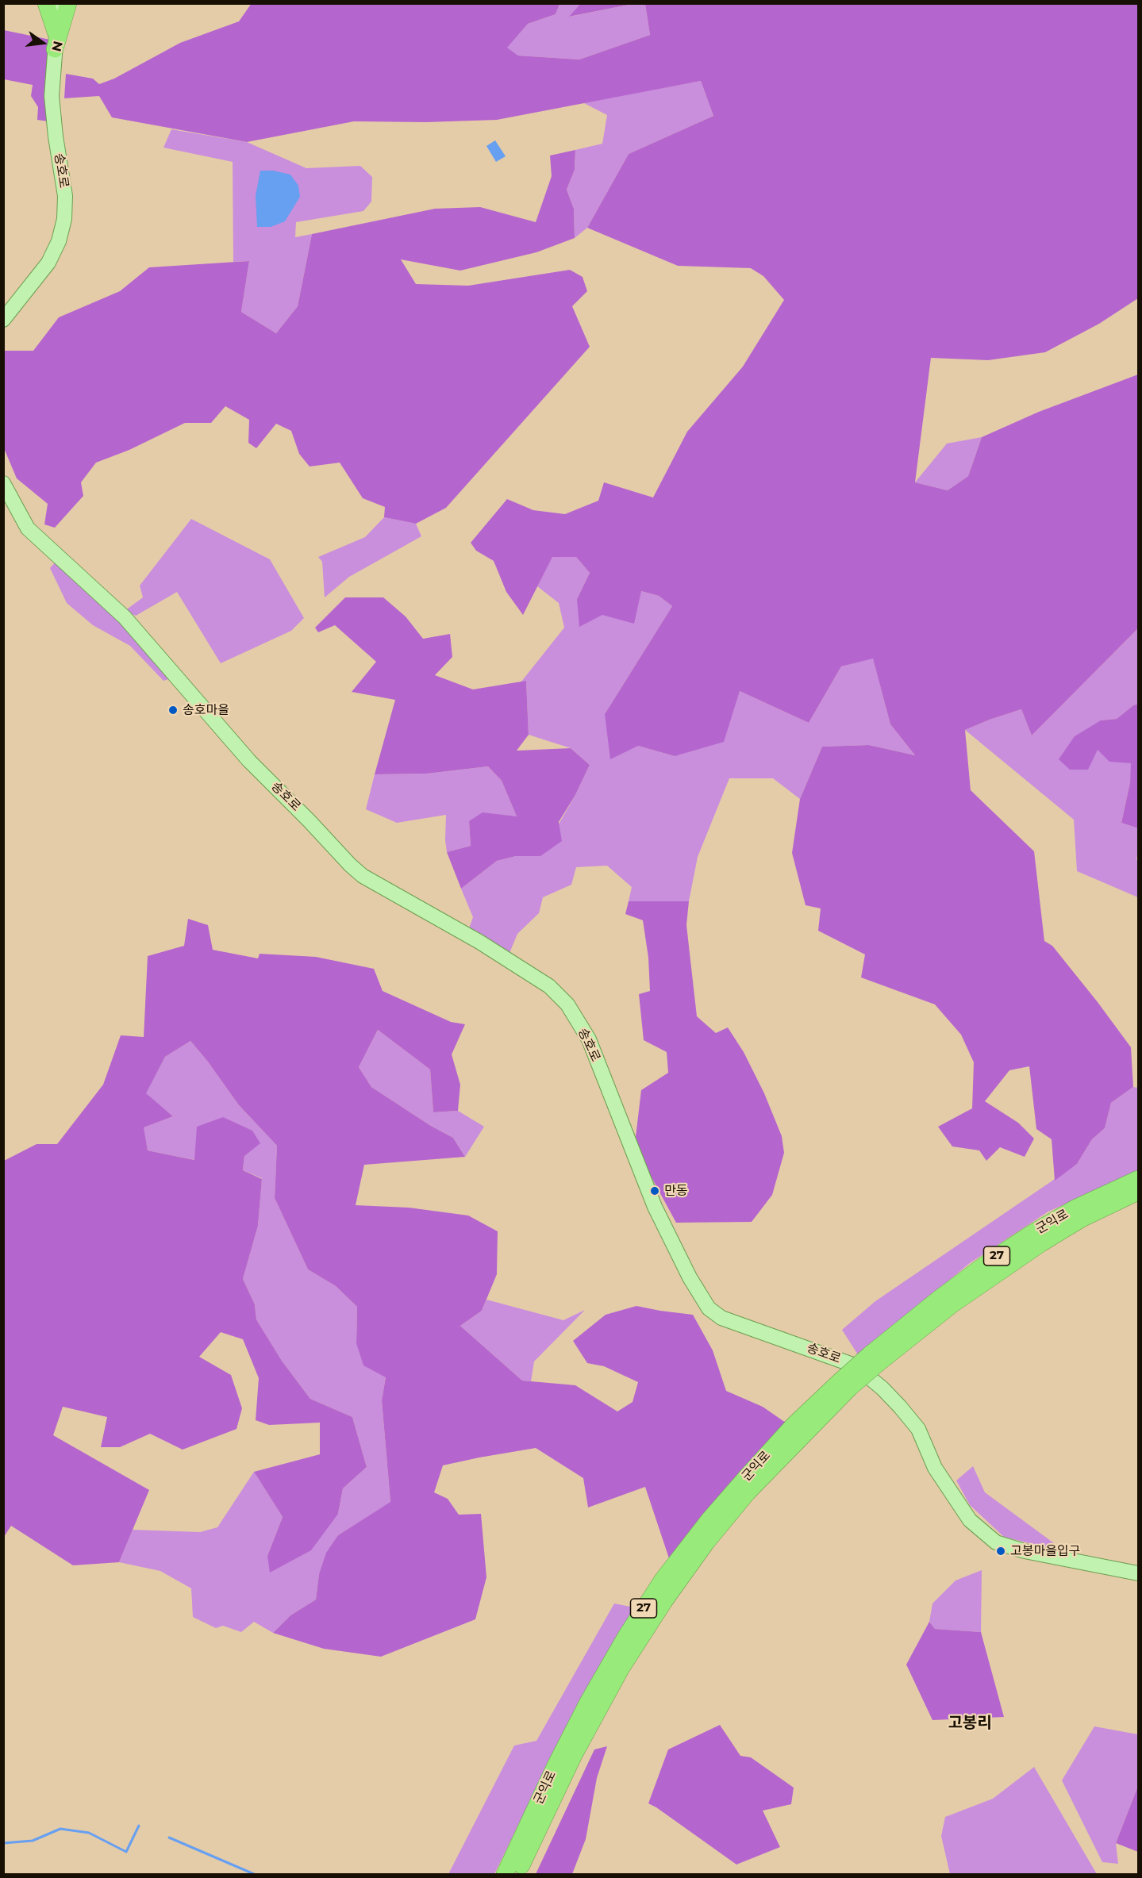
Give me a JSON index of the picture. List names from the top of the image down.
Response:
{
  "streets": {
    "highway": ["군익로", "27"],
    "main road": ["송호로"]
  },
  "districts": ["고봉리"],
  "places": ["송호마을", "만동", "고봉마을입구"],
  "north": "right"
}
